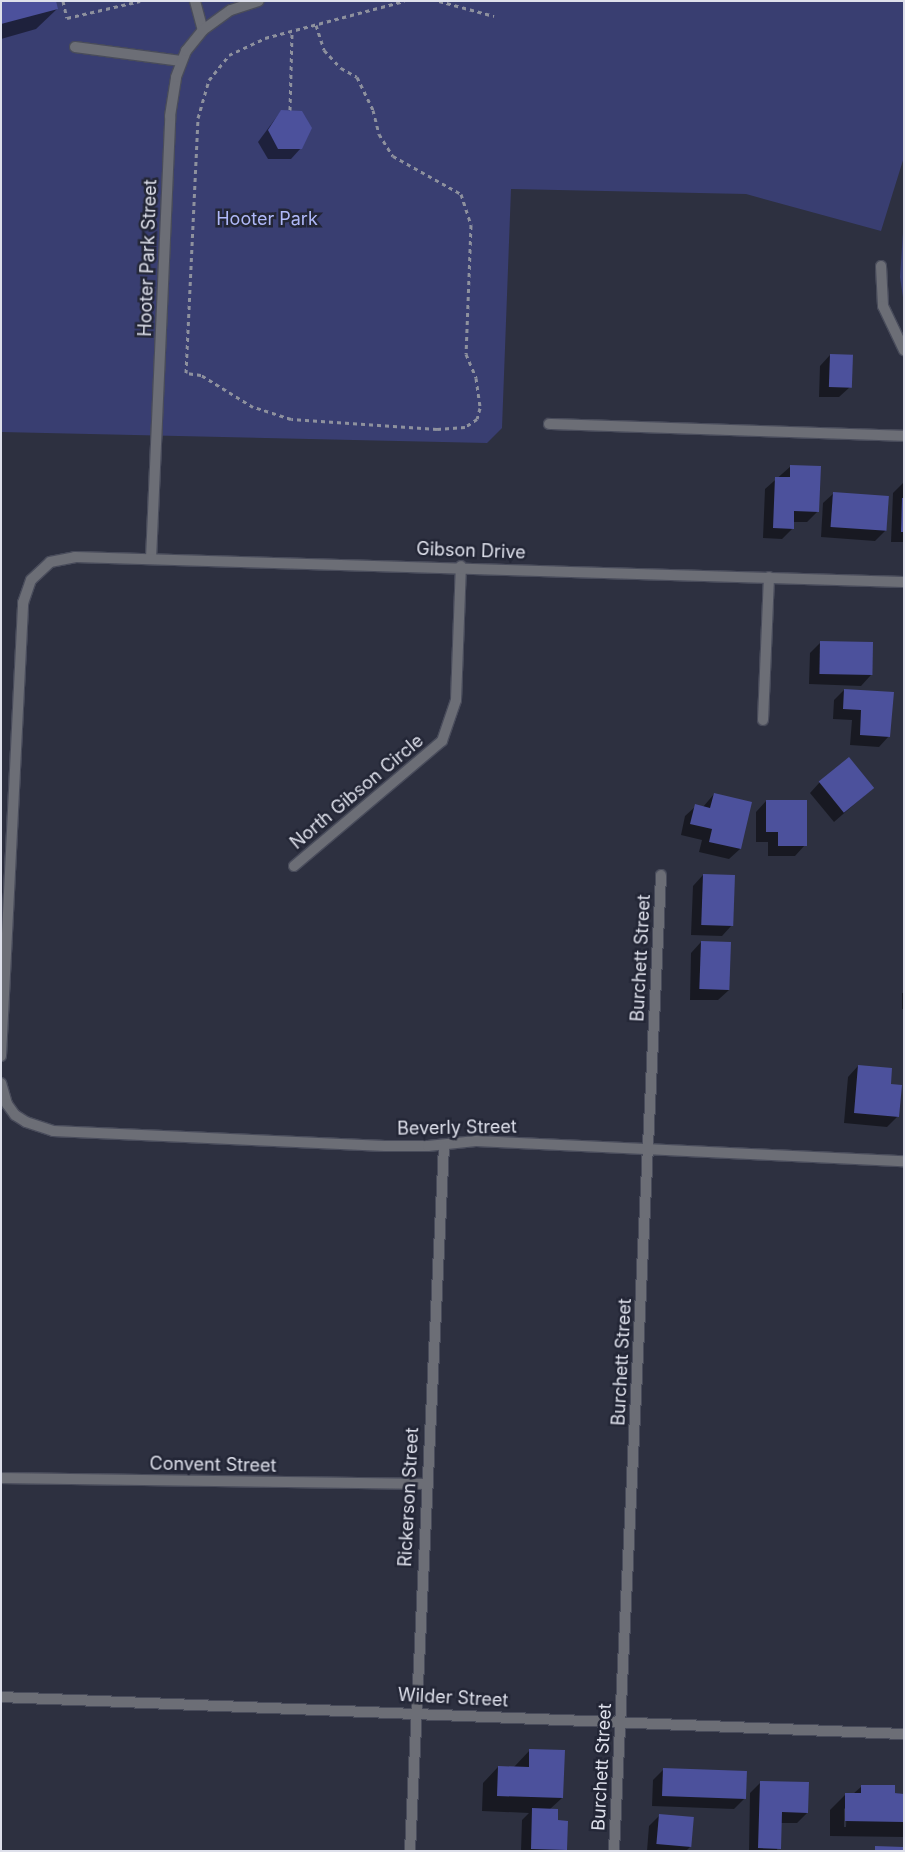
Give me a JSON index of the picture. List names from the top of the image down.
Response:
{
  "streets": {
    "street": [
      "Hooter Park Street",
      "Gibson Drive",
      "North Gibson Circle",
      "Burchett Street",
      "Beverly Street",
      "Convent Street",
      "Rickerson Street",
      "Wilder Street"
    ]
  },
  "crossings": [
    ["Hooter Park Street", "Gibson Drive"],
    ["Gibson Drive", "North Gibson Circle"],
    ["Burchett Street", "Beverly Street"],
    ["Burchett Street", "Wilder Street"],
    ["Beverly Street", "Rickerson Street"],
    ["Convent Street", "Rickerson Street"],
    ["Rickerson Street", "Wilder Street"]
  ],
  "parks": ["Hooter Park"]
}
